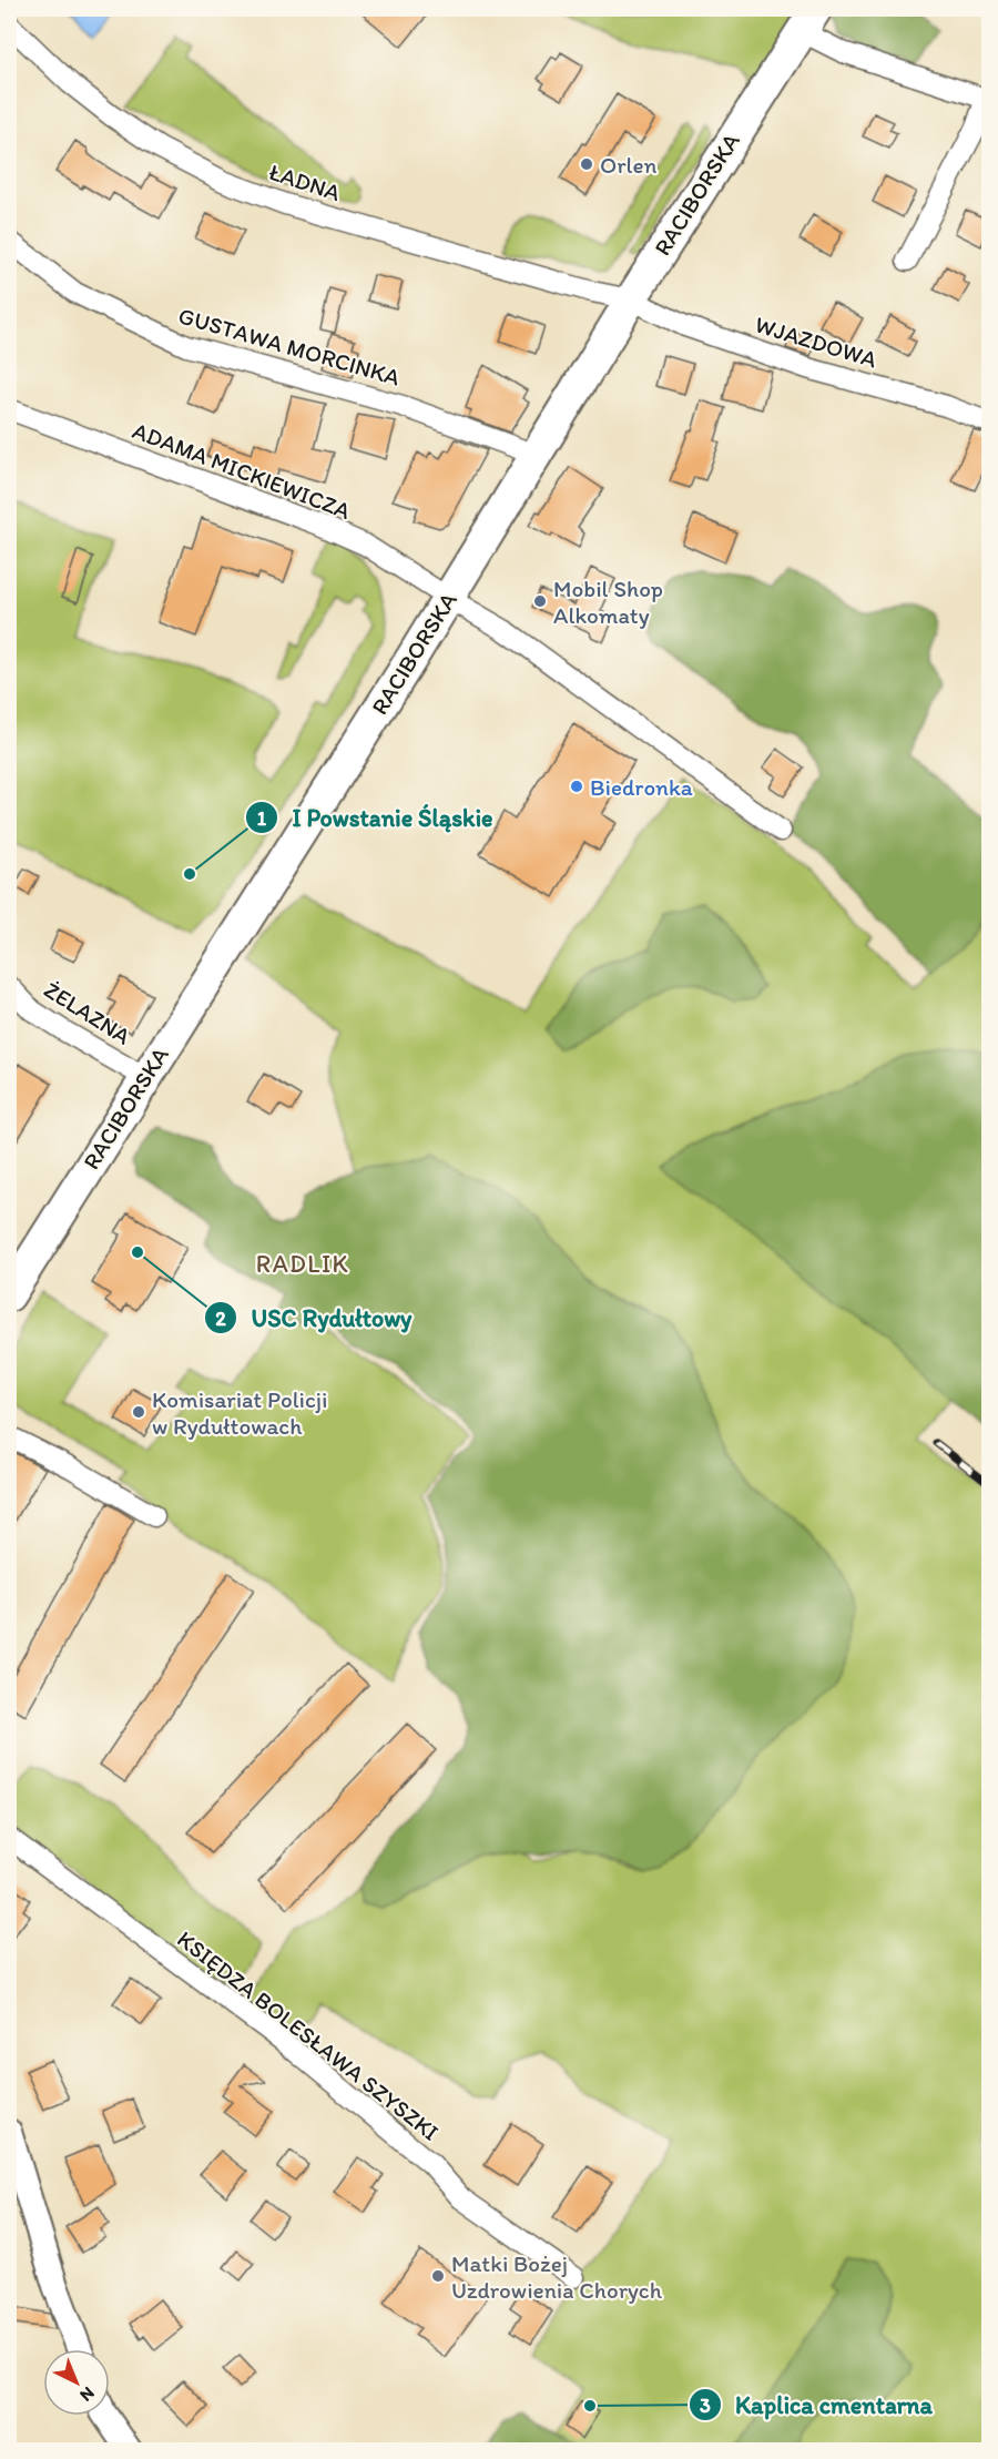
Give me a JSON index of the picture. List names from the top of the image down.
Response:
{
  "streets": {
    "main road": ["RACIBORSKA"],
    "street": [
      "ŁADNA",
      "WJAZDOWA",
      "GUSTAWA MORCINKA",
      "ADAMA MICKIEWICZA",
      "ŻELAZNA",
      "KSIĘDZA BOLESŁAWA SZYSZKI"
    ]
  },
  "crossings": [
    ["ŁADNA", "RACIBORSKA"],
    ["ŁADNA", "WJAZDOWA"],
    ["RACIBORSKA", "WJAZDOWA"],
    ["RACIBORSKA", "GUSTAWA MORCINKA"],
    ["RACIBORSKA", "ADAMA MICKIEWICZA"],
    ["RACIBORSKA", "ŻELAZNA"]
  ],
  "districts": ["RADLIK"],
  "places": [
    "Orlen",
    "Mobil Shop Alkomaty",
    "Biedronka",
    "I Powstanie Śląskie",
    "USC Rydułtowy",
    "Komisariat Policji w Rydułtowach",
    "Matki Bożej Uzdrowienia Chorych",
    "Kaplica cmentarna"
  ],
  "north": "bottom right"
}
